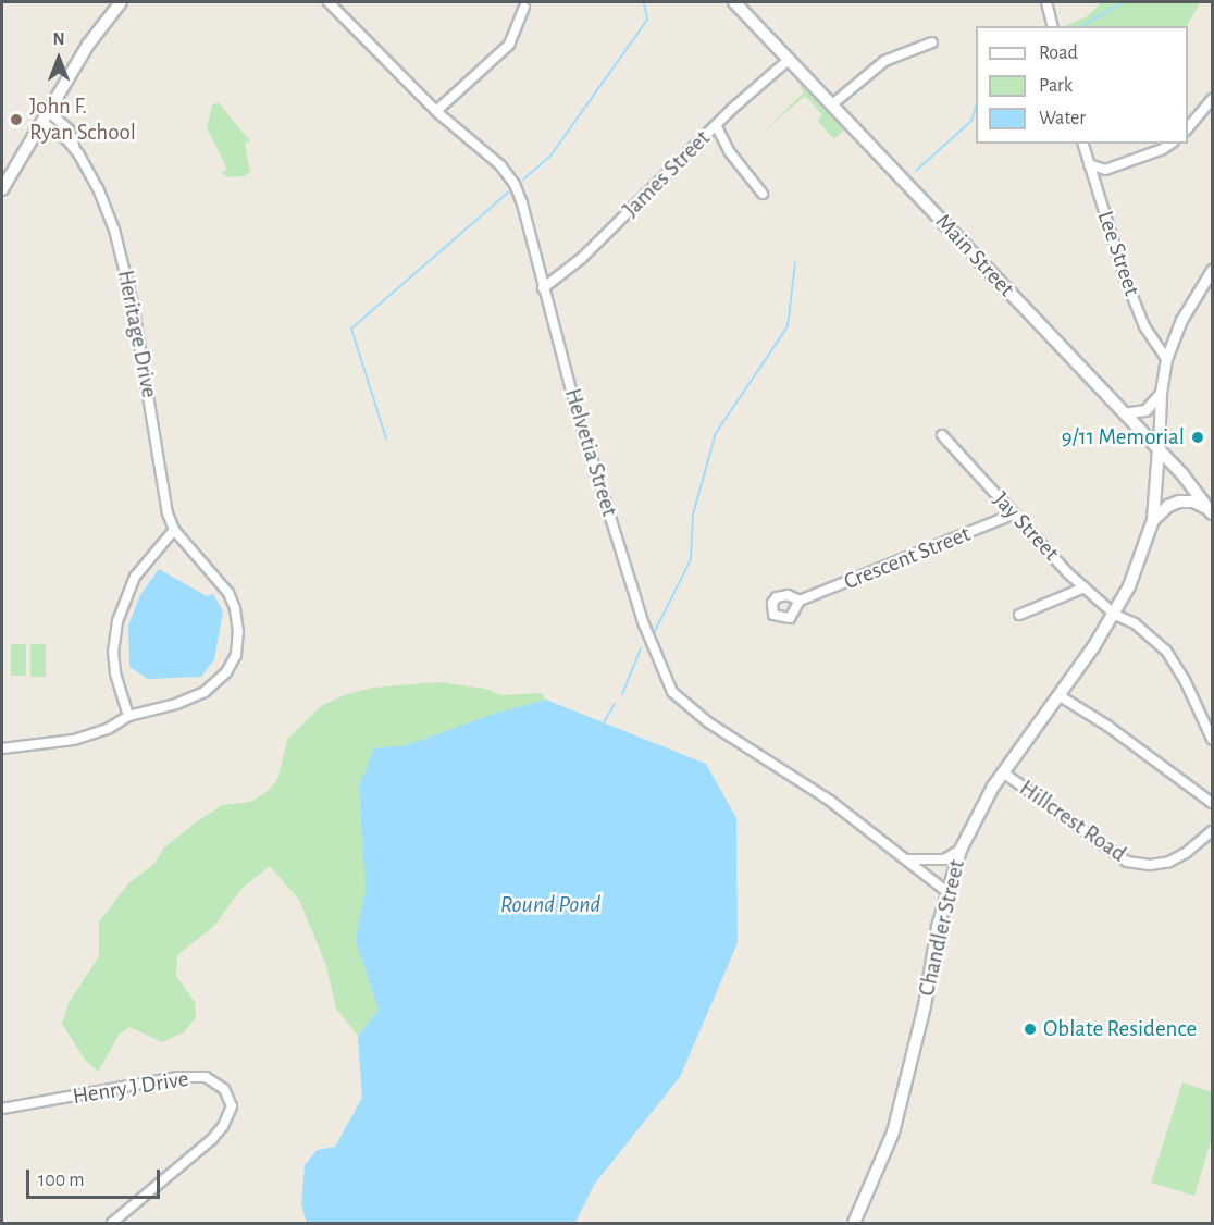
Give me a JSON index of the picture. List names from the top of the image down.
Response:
{
  "streets": {
    "main road": ["Main Street", "Chandler Street"],
    "street": [
      "James Street",
      "Lee Street",
      "Heritage Drive",
      "Helvetia Street",
      "Jay Street",
      "Crescent Street",
      "Hillcrest Road",
      "Henry J Drive"
    ]
  },
  "crossings": [
    ["James Street", "Main Street"],
    ["James Street", "Helvetia Street"],
    ["Lee Street", "Chandler Street"],
    ["Main Street", "Chandler Street"],
    ["Helvetia Street", "Chandler Street"],
    ["Jay Street", "Crescent Street"],
    ["Jay Street", "Chandler Street"],
    ["Hillcrest Road", "Chandler Street"]
  ],
  "water": ["Round Pond"],
  "places": ["John F. Ryan School", "9/11 Memorial", "Oblate Residence"],
  "legend": ["Road", "Park", "Water"],
  "scale_bar": "100 m",
  "north": "top"
}
